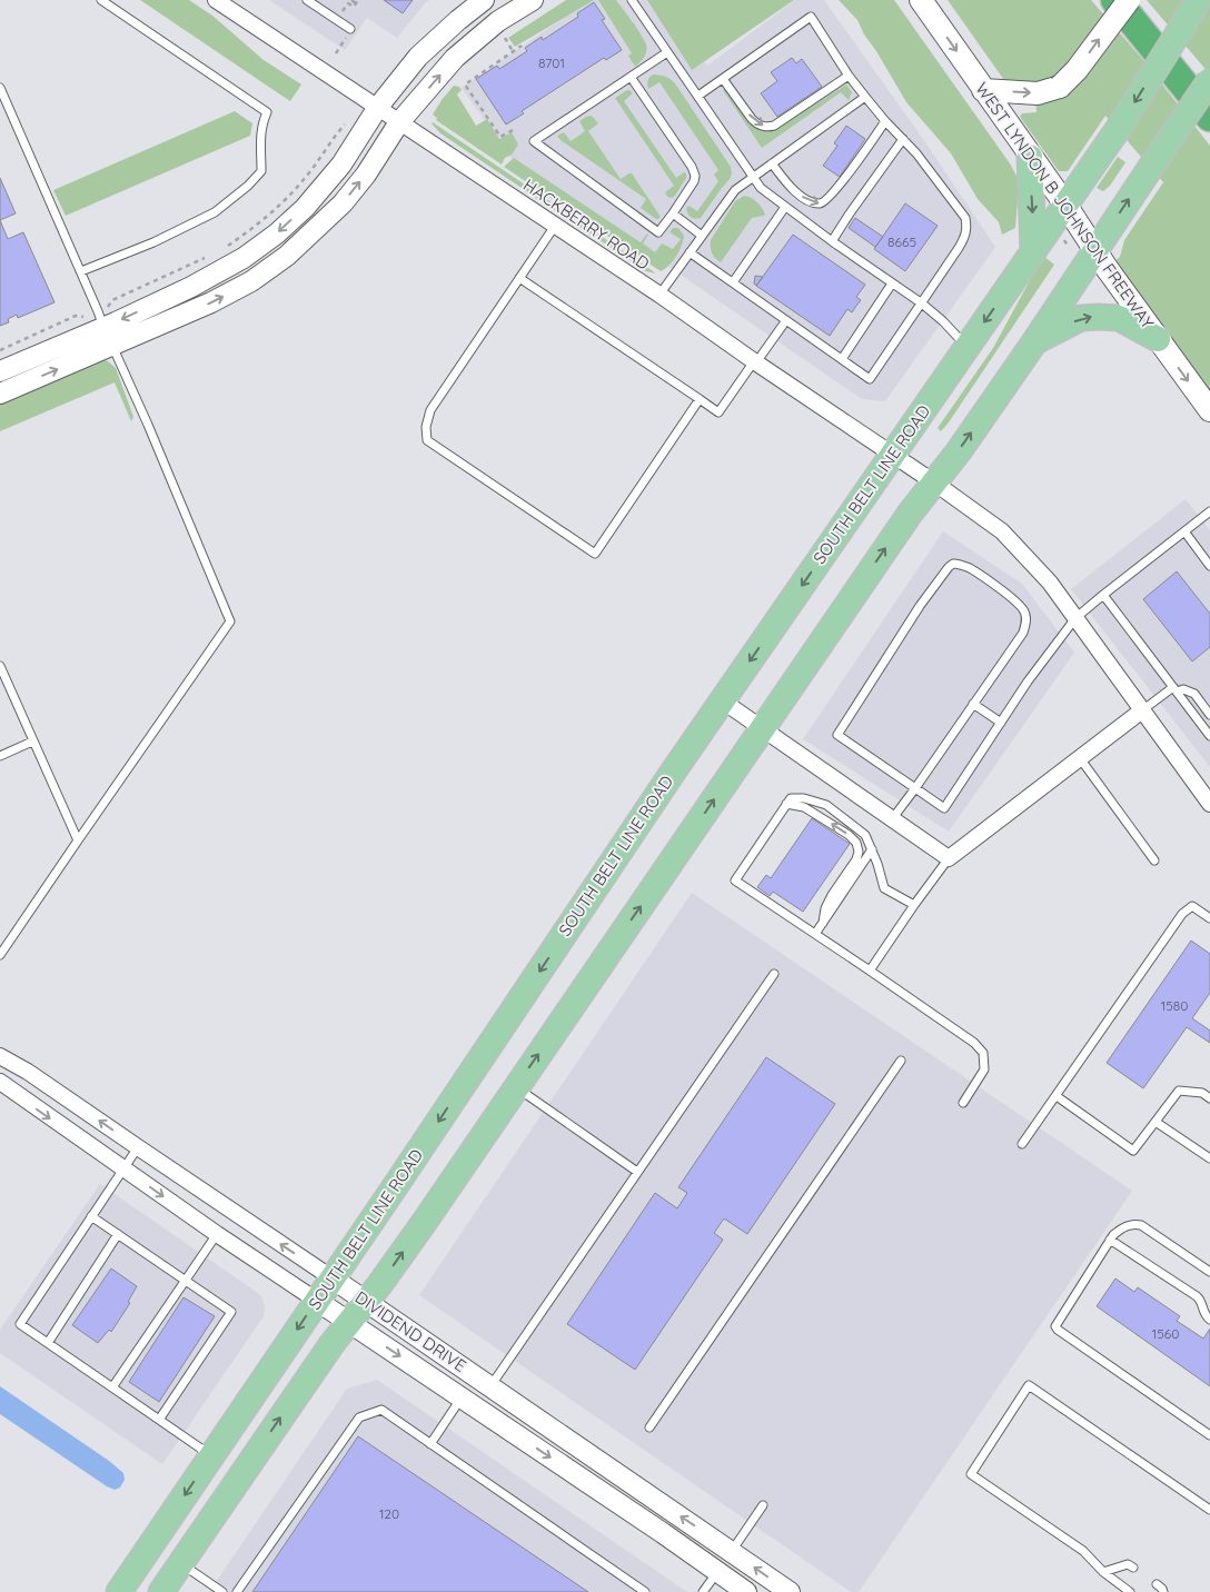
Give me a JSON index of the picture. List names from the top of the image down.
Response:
{
  "streets": {
    "main road": ["WEST LYNDON B JOHNSON FREEWAY", "SOUTH BELT LINE ROAD"],
    "street": ["HACKBERRY ROAD", "DIVIDEND DRIVE"]
  },
  "crossings": [
    ["WEST LYNDON B JOHNSON FREEWAY", "SOUTH BELT LINE ROAD"],
    ["HACKBERRY ROAD", "SOUTH BELT LINE ROAD"],
    ["SOUTH BELT LINE ROAD", "DIVIDEND DRIVE"]
  ],
  "one_way": ["WEST LYNDON B JOHNSON FREEWAY"],
  "house_numbers": [
    "8701",
    "8665",
    "1580",
    "1560",
    "120"
  ]
}
